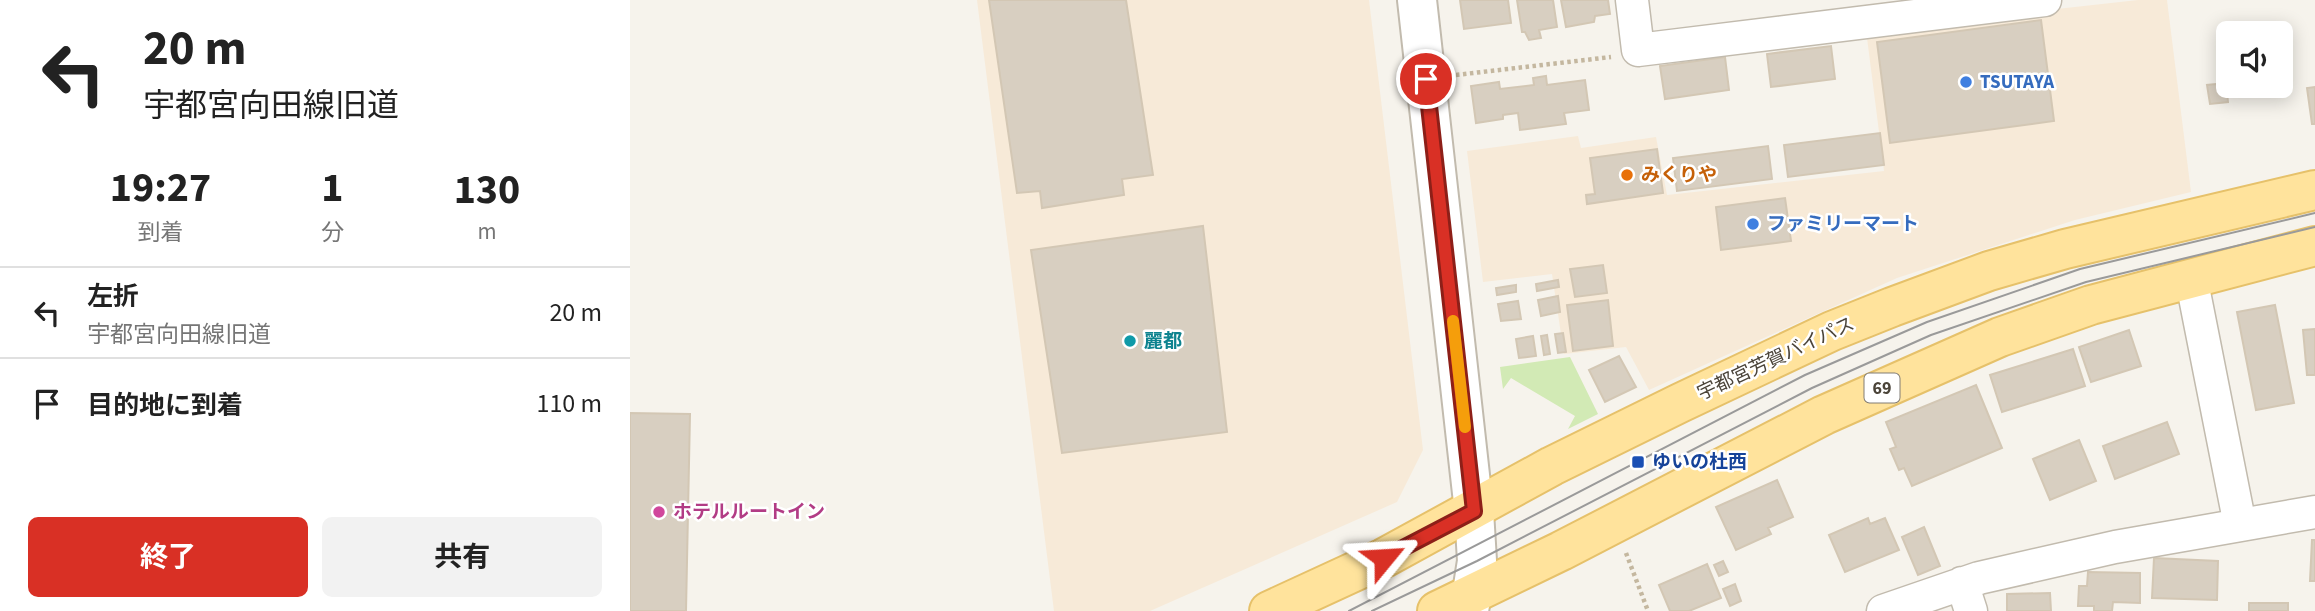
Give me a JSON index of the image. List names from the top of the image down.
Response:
{
  "streets": {
    "main road": ["宇都宮芳賀バイパス", "69"]
  },
  "places": {
    "other": [
      "TSUTAYA",
      "みくりや",
      "ファミリーマート",
      "麗都",
      "ホテルルートイン"
    ],
    "transit": ["ゆいの杜西"]
  },
  "page": {
    "turn": ["20 m", "宇都宮向田線旧道"],
    "eta": [
      "19:27",
      "到着",
      "1",
      "分",
      "130",
      "m"
    ],
    "list": [
      {
        "name": "左折",
        "note": "宇都宮向田線旧道",
        "value": "20 m"
      },
      {
        "name": "目的地に到着",
        "value": "110 m"
      }
    ],
    "buttons": ["終了", "共有"]
  }
}
